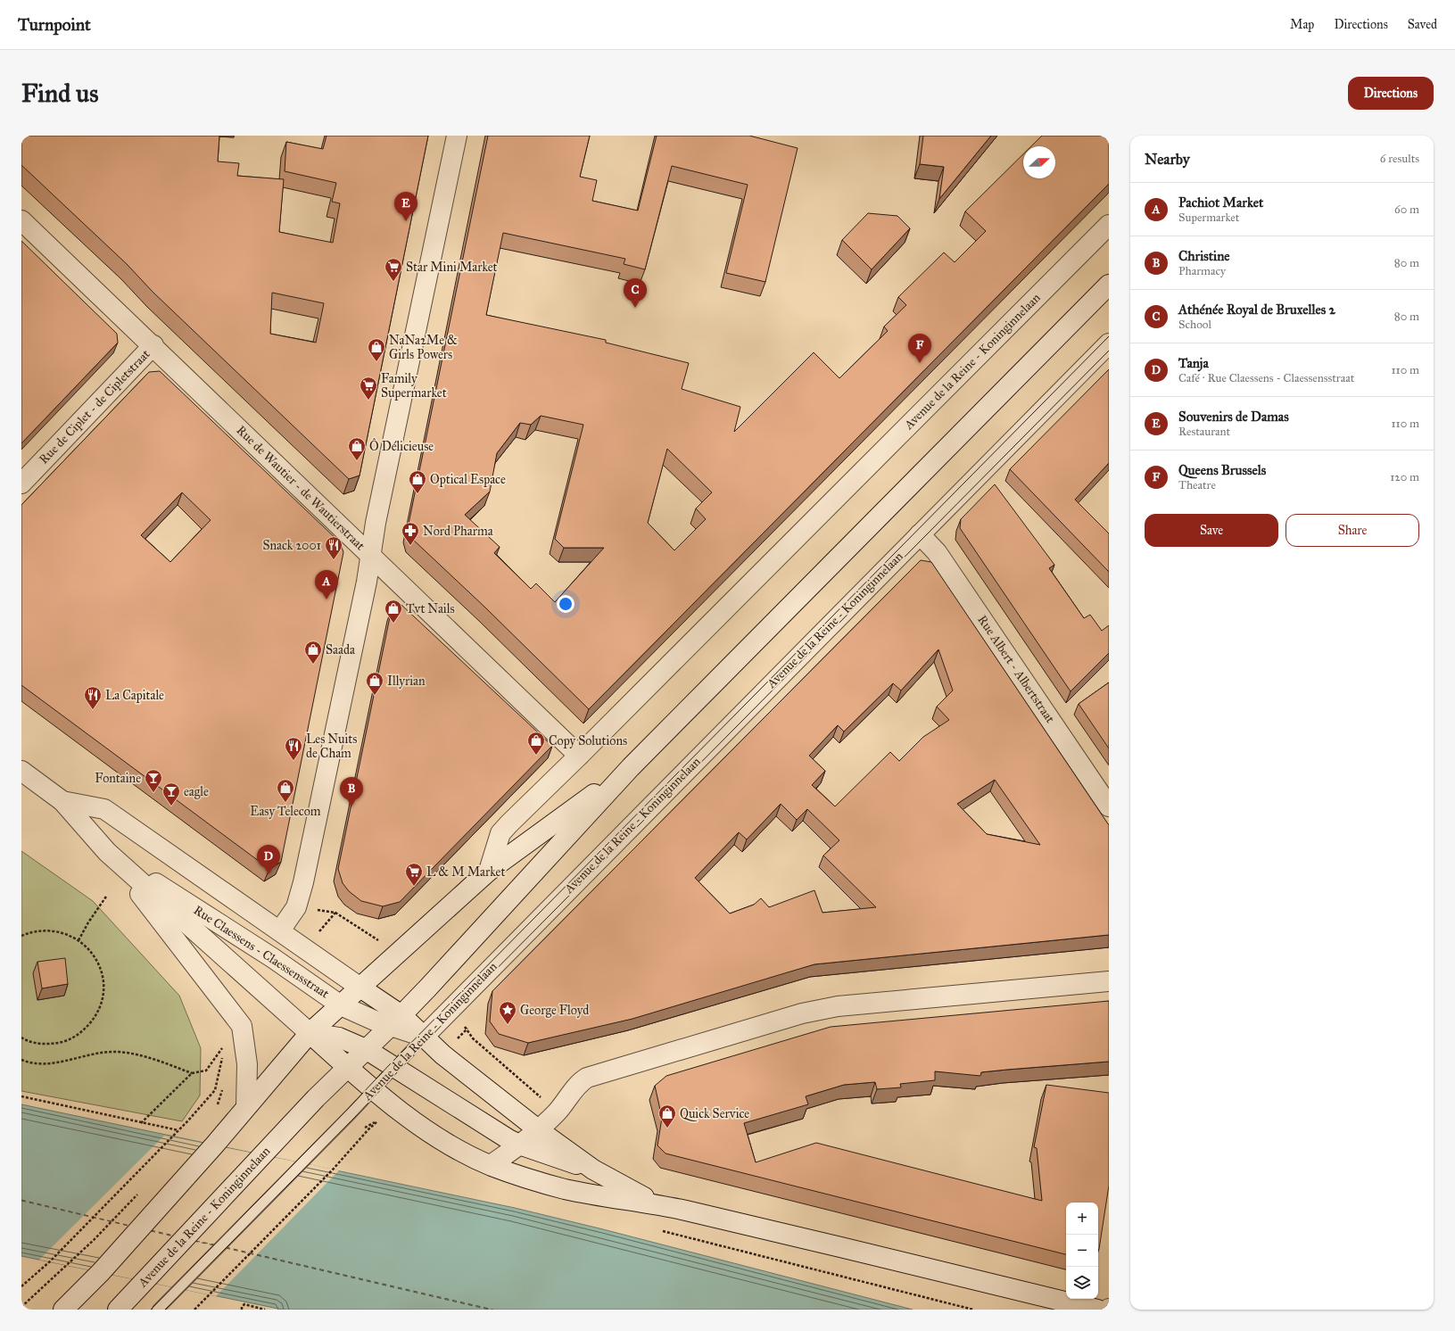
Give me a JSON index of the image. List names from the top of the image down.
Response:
{
  "streets": {
    "street": [
      "Avenue de la Reine - Koninginnelaan",
      "Rue de Ciplet - de Cipletstraat",
      "Rue de Wautier - de Wautierstraat",
      "Rue Albert - Albertstraat",
      "Rue Claessens - Claessensstraat"
    ]
  },
  "crossings": [
    ["Avenue de la Reine - Koninginnelaan", "Rue de Wautier - de Wautierstraat"],
    ["Avenue de la Reine - Koninginnelaan", "Rue Albert - Albertstraat"],
    ["Avenue de la Reine - Koninginnelaan", "Rue Claessens - Claessensstraat"],
    ["Rue de Ciplet - de Cipletstraat", "Rue de Wautier - de Wautierstraat"]
  ],
  "places": {
    "supermarket": ["Star Mini Market", "Family Supermarket", "L & M Market"],
    "shop": [
      "NaNa2Me & Girls Powers",
      "Ô Délicieuse",
      "Optical Espace",
      "Tvt Nails",
      "Saada",
      "Illyrian",
      "Copy Solutions",
      "Easy Telecom",
      "Quick Service"
    ],
    "pharmacy": ["Nord Pharma"],
    "restaurant": ["Snack 2001", "La Capitale", "Les Nuits de Cham"],
    "bar": ["Fontaine", "eagle"],
    "place": ["George Floyd"]
  },
  "north": "right",
  "page": {
    "header": "Turnpoint",
    "nav": ["Map", "Directions", "Saved"],
    "buttons": [
      "Directions",
      ["Save", "Share"]
    ],
    "title": "Find us",
    "heading": ["Nearby", "6 results"],
    "list": [
      {
        "mark": "A",
        "name": "Pachiot Market",
        "note": "Supermarket",
        "value": "60 m"
      },
      {
        "mark": "B",
        "name": "Christine",
        "note": "Pharmacy",
        "value": "80 m"
      },
      {
        "mark": "C",
        "name": "Athénée Royal de Bruxelles 2",
        "note": "School",
        "value": "80 m"
      },
      {
        "mark": "D",
        "name": "Tanja",
        "note": "Café · Rue Claessens - Claessensstraat",
        "value": "110 m"
      },
      {
        "mark": "E",
        "name": "Souvenirs de Damas",
        "note": "Restaurant",
        "value": "110 m"
      },
      {
        "mark": "F",
        "name": "Queens Brussels",
        "note": "Theatre",
        "value": "120 m"
      }
    ],
    "pins": [
      "E",
      "C",
      "F",
      "A",
      "B",
      "D"
    ],
    "map_buttons": ["+", "−"]
  }
}
